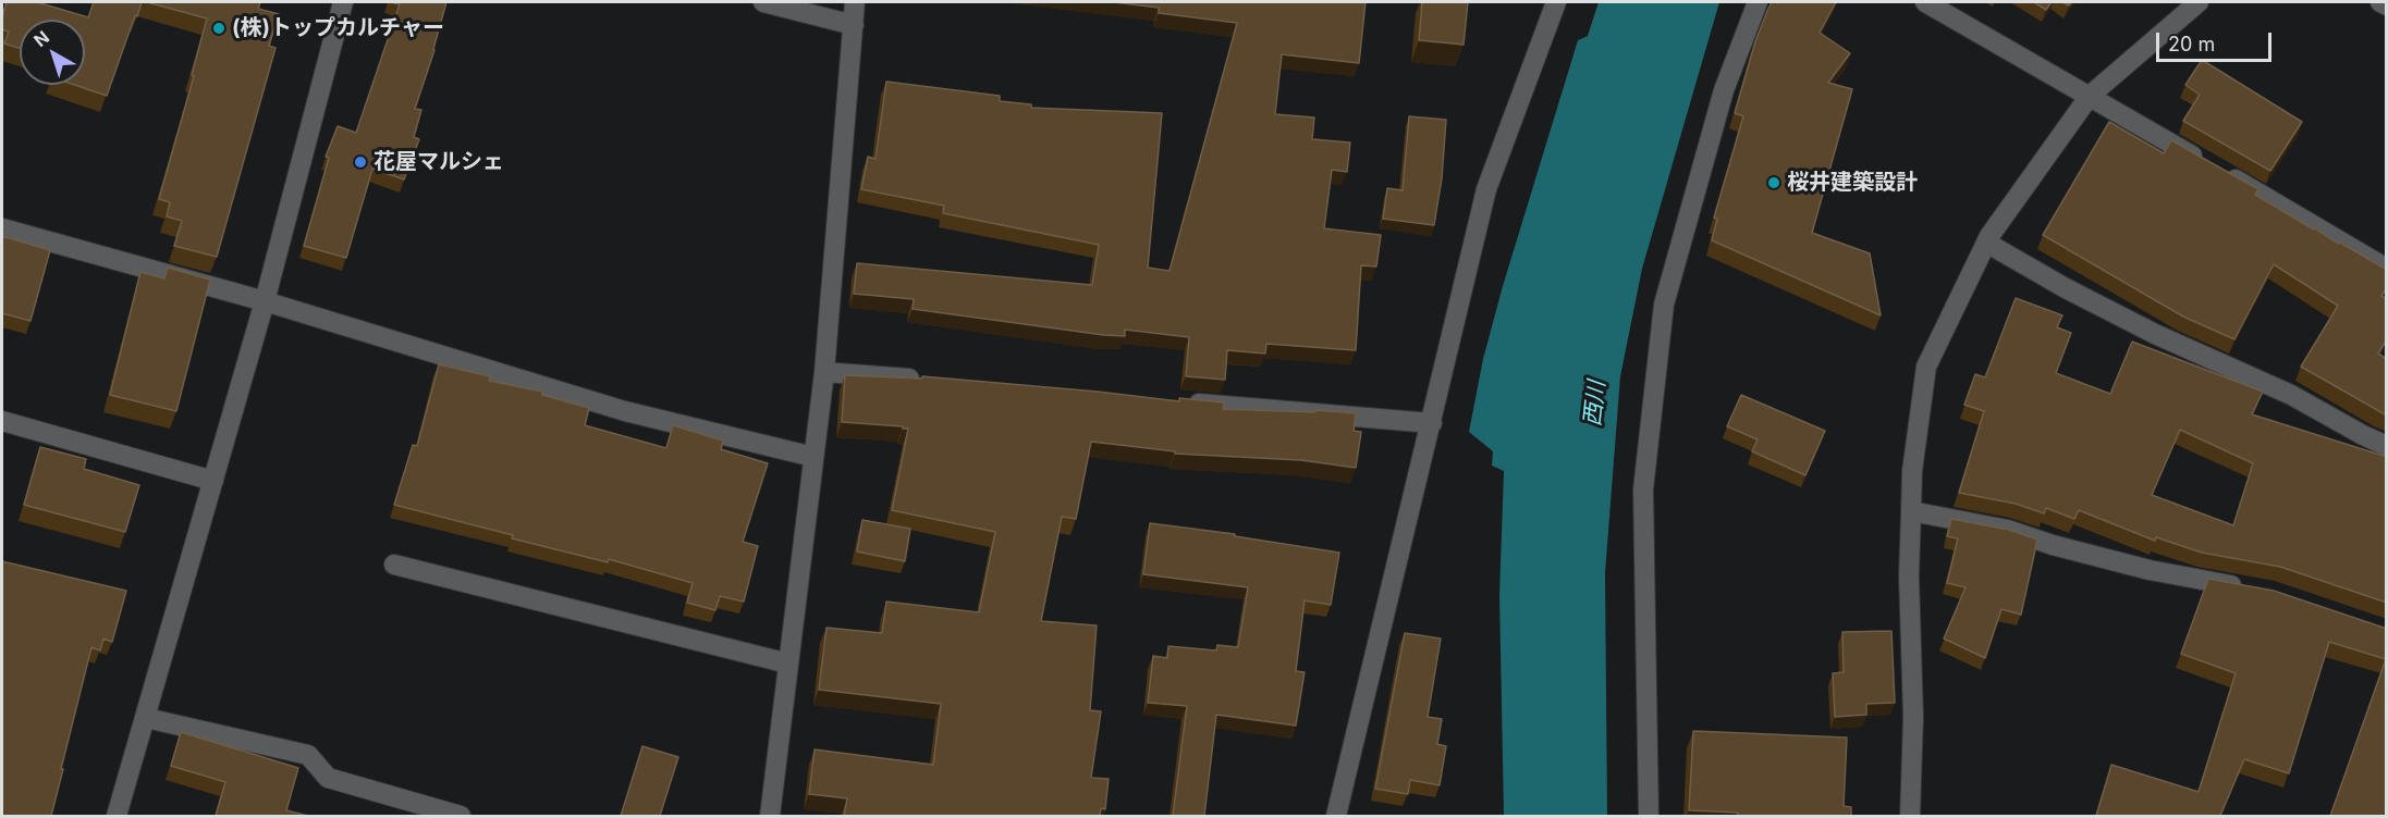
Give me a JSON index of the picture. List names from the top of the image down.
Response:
{
  "water": ["西川"],
  "places": ["(株)トップカルチャー", "花屋マルシェ", "桜井建築設計"],
  "scale_bar": "20 m",
  "north": "top left"
}
